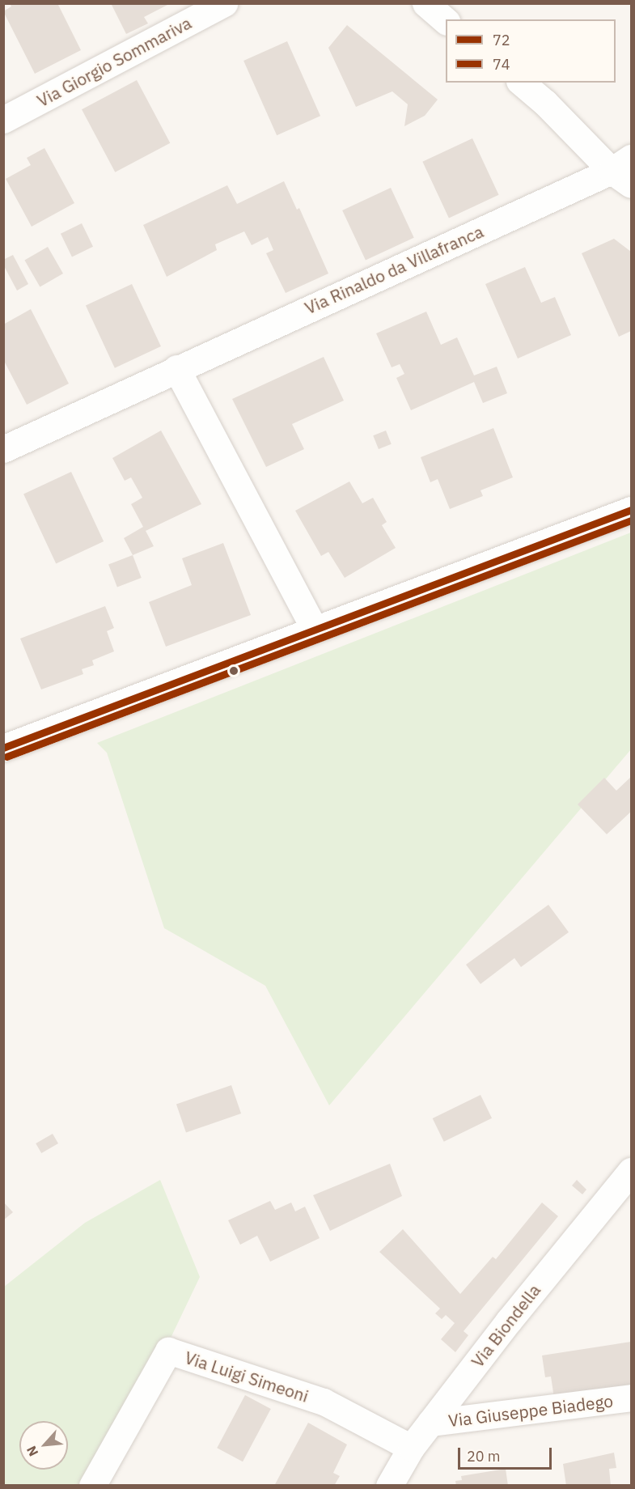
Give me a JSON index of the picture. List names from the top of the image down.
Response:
{
  "streets": {
    "street": [
      "Via Giorgio Sommariva",
      "Via Rinaldo da Villafranca",
      "Via Biondella",
      "Via Luigi Simeoni",
      "Via Giuseppe Biadego"
    ]
  },
  "crossings": [
    ["Via Biondella", "Via Luigi Simeoni"],
    ["Via Biondella", "Via Giuseppe Biadego"]
  ],
  "lines": ["transit line 72", "transit line 74"],
  "legend": ["72", "74"],
  "scale_bar": "20 m",
  "north": "bottom left"
}
